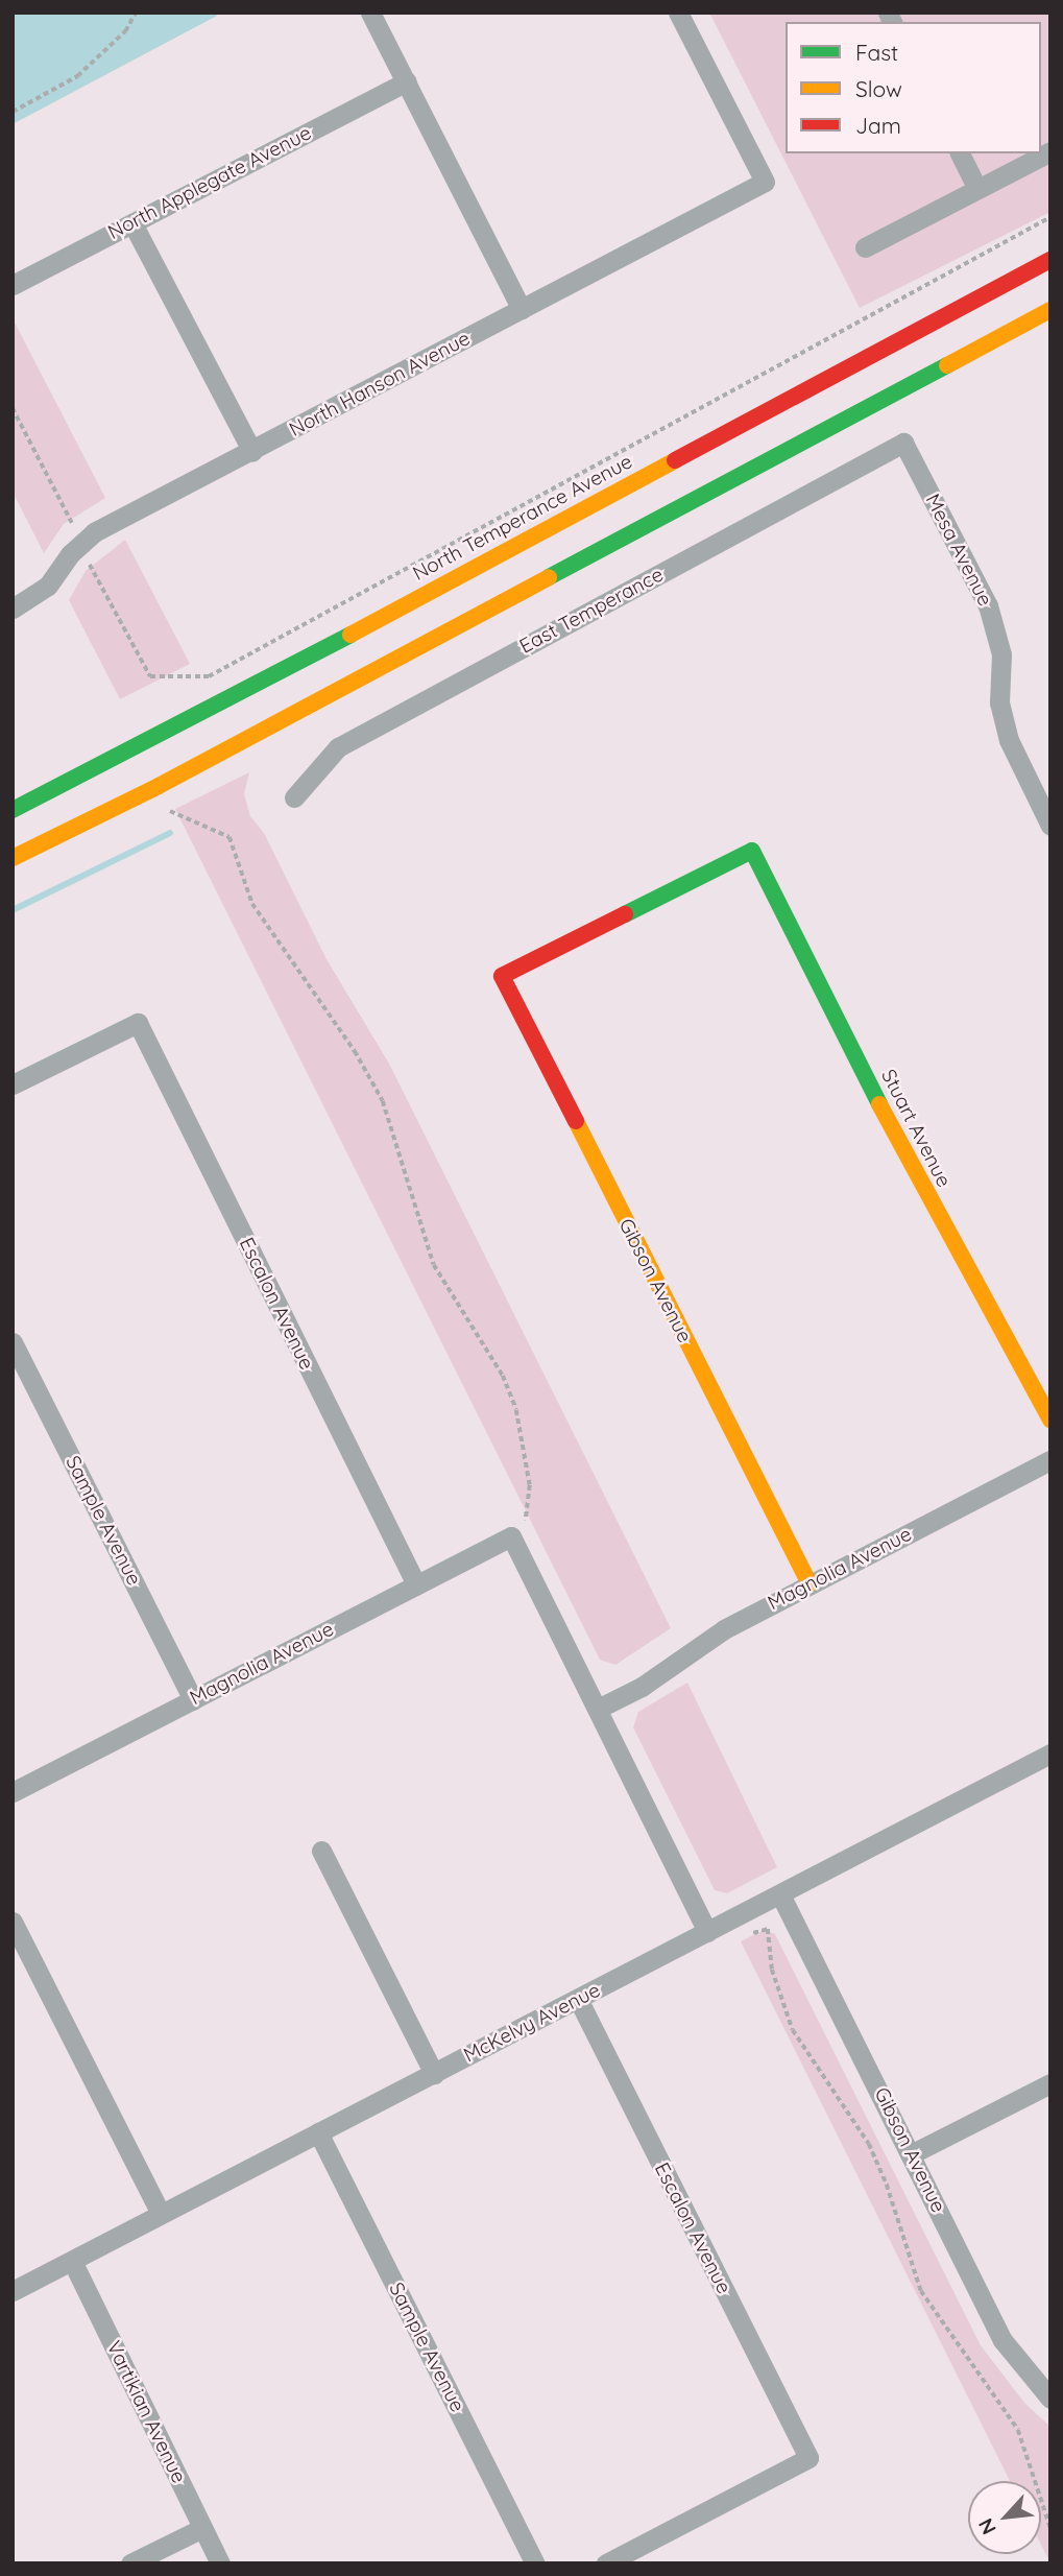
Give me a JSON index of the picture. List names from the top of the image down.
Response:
{
  "streets": {
    "main road": ["North Temperance Avenue", "Stuart Avenue", "Gibson Avenue"],
    "street": [
      "North Applegate Avenue",
      "North Hanson Avenue",
      "Mesa Avenue",
      "East Temperance",
      "Escalon Avenue",
      "Sample Avenue",
      "Magnolia Avenue",
      "McKelvy Avenue",
      "Vartikian Avenue"
    ]
  },
  "crossings": [
    ["Mesa Avenue", "East Temperance"],
    ["Stuart Avenue", "Gibson Avenue"],
    ["Gibson Avenue", "Magnolia Avenue"],
    ["Gibson Avenue", "McKelvy Avenue"],
    ["Escalon Avenue", "Magnolia Avenue"],
    ["Escalon Avenue", "McKelvy Avenue"],
    ["Sample Avenue", "Magnolia Avenue"],
    ["Sample Avenue", "McKelvy Avenue"],
    ["McKelvy Avenue", "Vartikian Avenue"]
  ],
  "legend": ["Fast", "Slow", "Jam"],
  "north": "bottom left"
}
